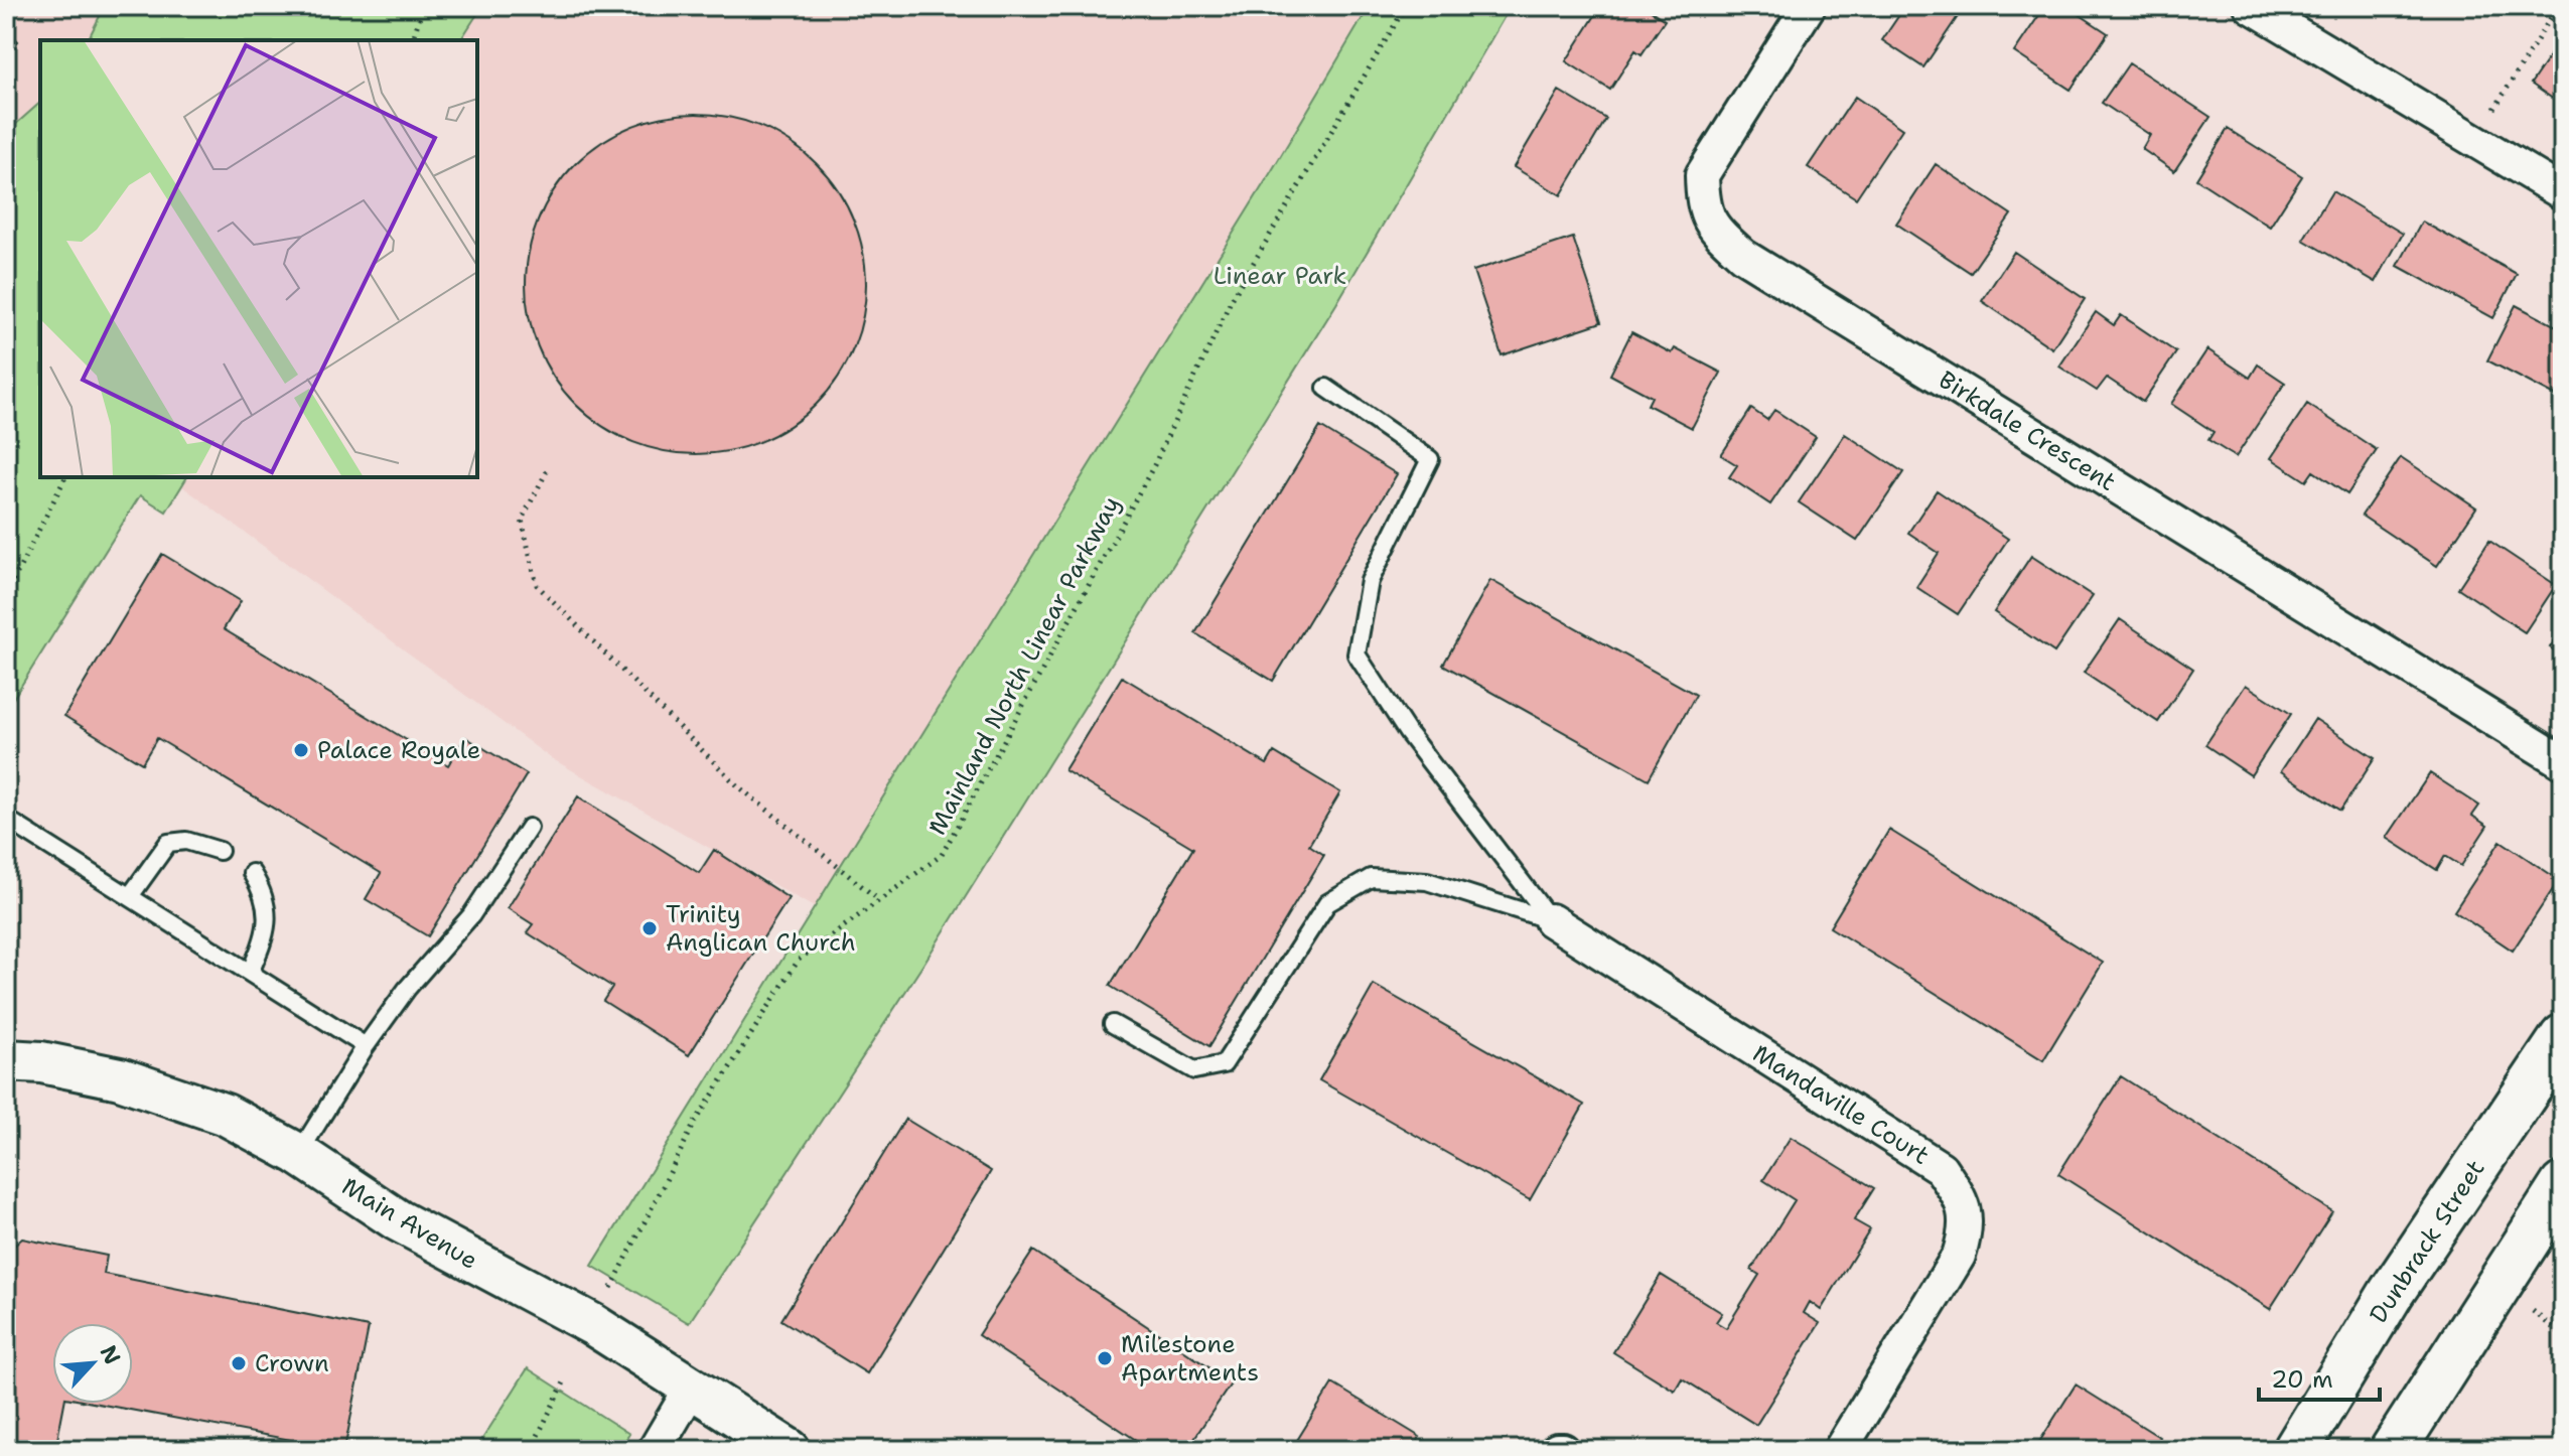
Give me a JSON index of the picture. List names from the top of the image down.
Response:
{
  "streets": {
    "main road": ["Dunbrack Street"],
    "street": ["Birkdale Crescent", "Mandaville Court", "Main Avenue"],
    "path": ["Mainland North Linear Parkway"]
  },
  "parks": ["Linear Park"],
  "places": [
    "Palace Royale",
    "Trinity Anglican Church",
    "Milestone Apartments",
    "Crown"
  ],
  "scale_bar": "20 m",
  "north": "top right"
}
